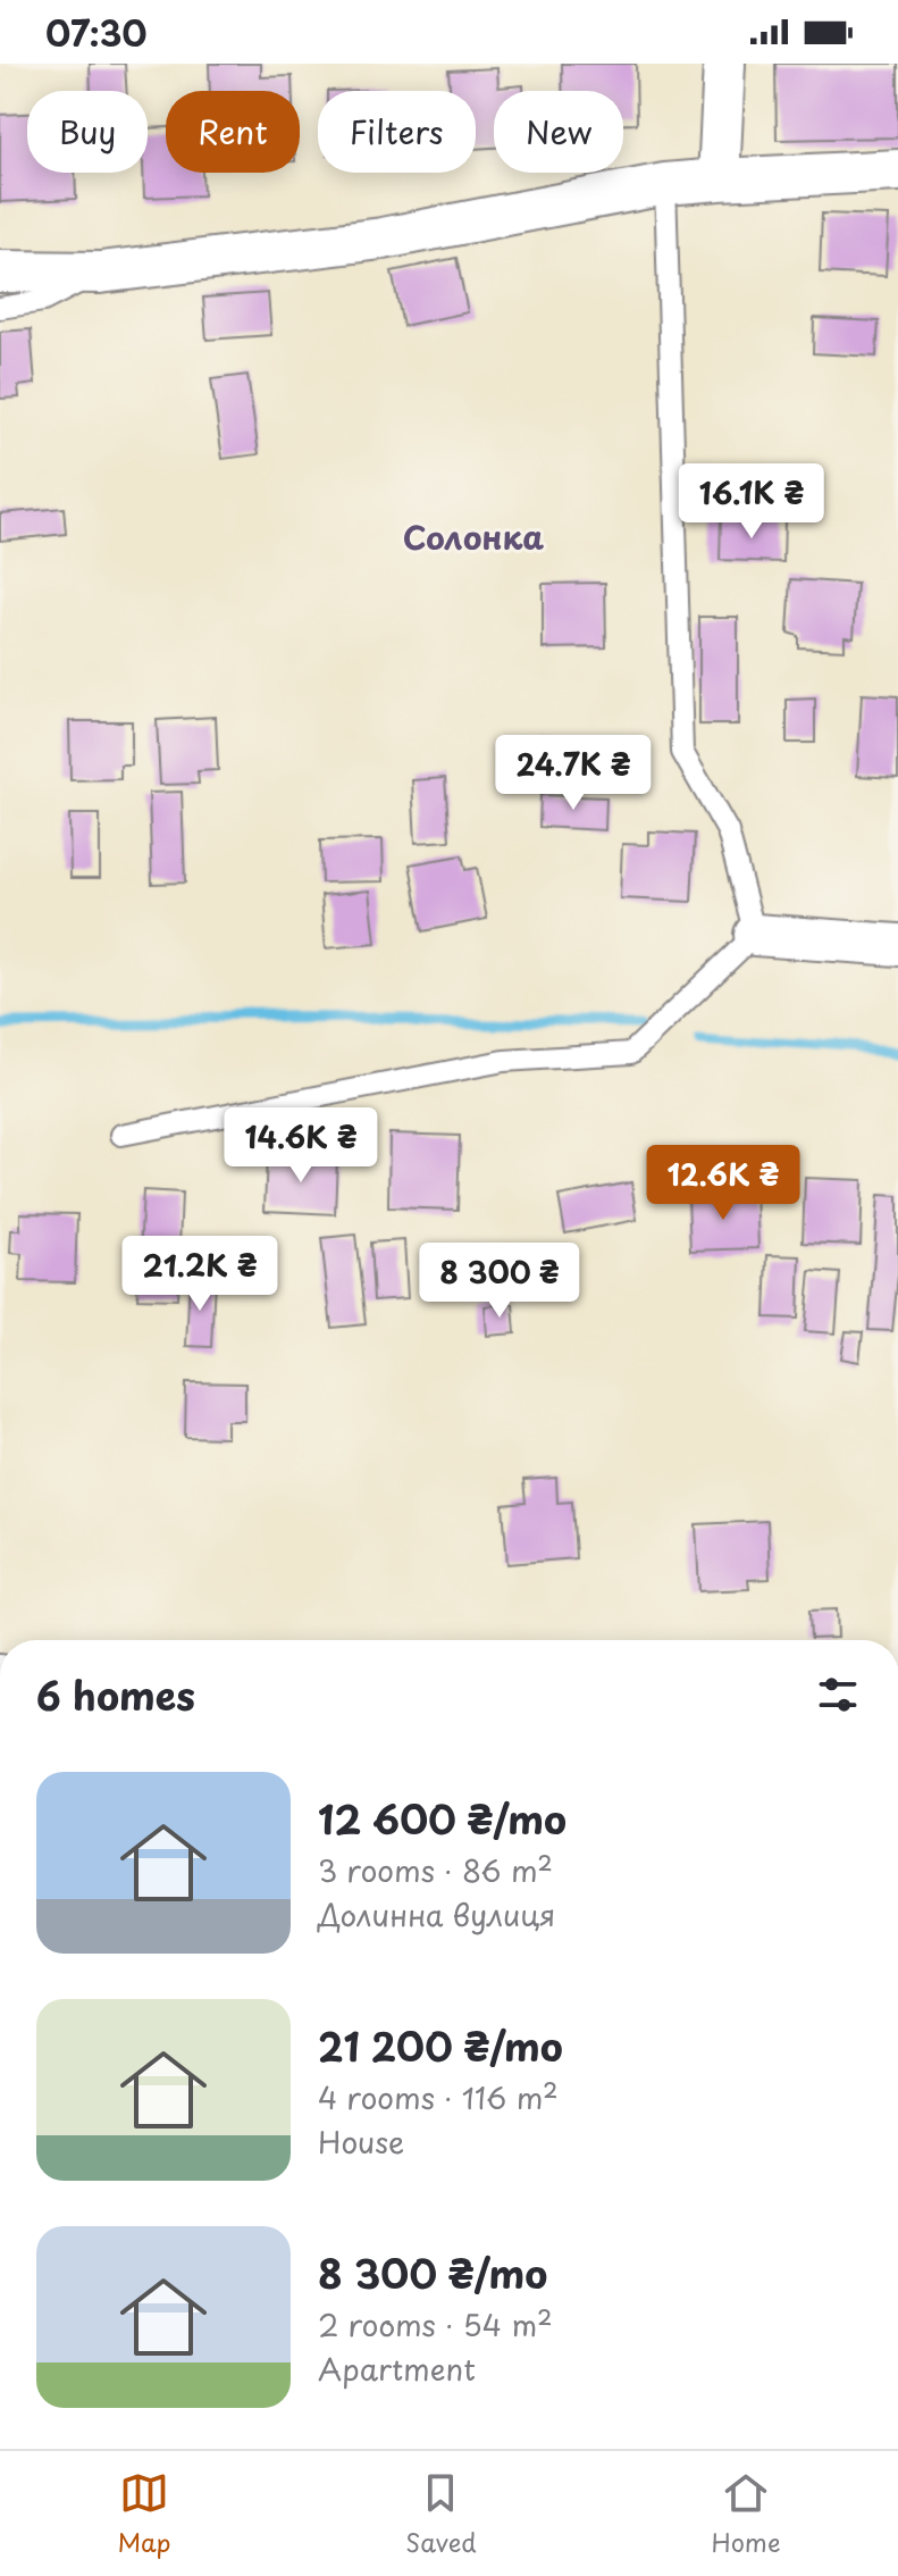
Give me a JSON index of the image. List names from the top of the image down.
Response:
{
  "districts": ["Солонка"],
  "page": {
    "status": "07:30",
    "chip": [
      "Buy",
      "Rent",
      "Filters",
      "New"
    ],
    "price": [
      "16.1K ₴",
      "24.7K ₴",
      "14.6K ₴",
      "12.6K ₴",
      "21.2K ₴",
      "8 300 ₴"
    ],
    "heading": "6 homes",
    "list": [
      {
        "name": "12 600 ₴/mo",
        "note": "3 rooms · 86 m² · Долинна вулиця"
      },
      {
        "name": "21 200 ₴/mo",
        "note": "4 rooms · 116 m² · House"
      },
      {
        "name": "8 300 ₴/mo",
        "note": "2 rooms · 54 m² · Apartment"
      }
    ],
    "tabs": ["Map", "Saved", "Home"]
  }
}
